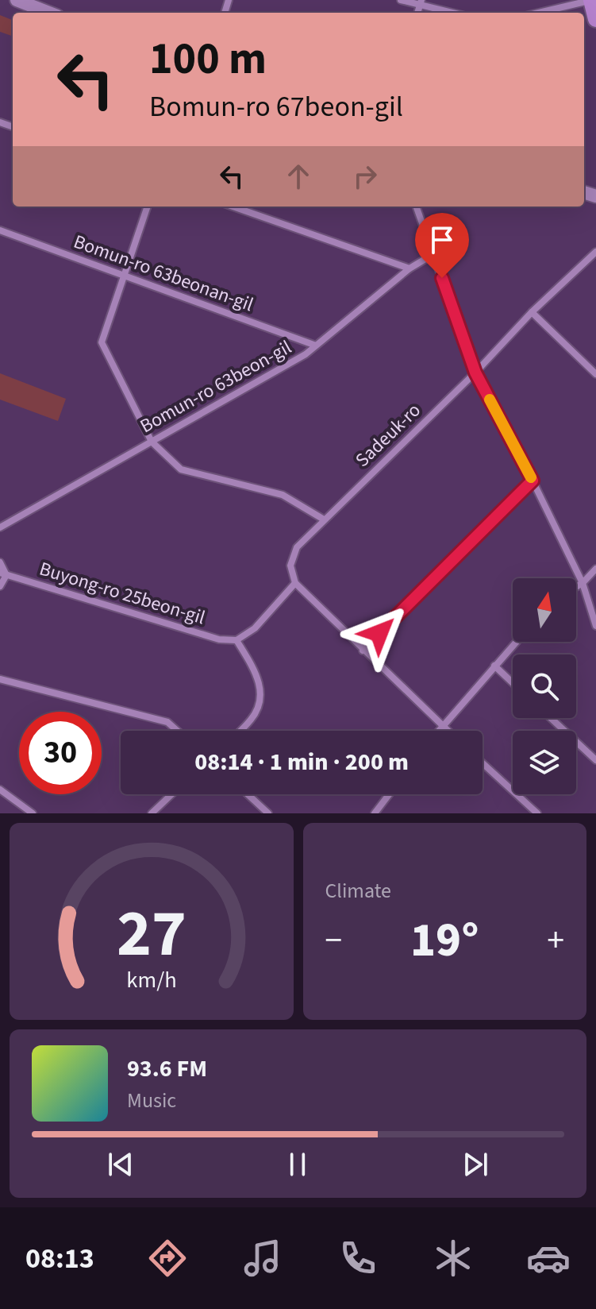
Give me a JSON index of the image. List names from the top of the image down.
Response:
{
  "streets": {
    "street": [
      "Bomun-ro 63beonan-gil",
      "Bomun-ro 63beon-gil",
      "Sadeuk-ro",
      "Buyong-ro 25beon-gil"
    ]
  },
  "crossings": [
    ["Bomun-ro 63beonan-gil", "Bomun-ro 63beon-gil"]
  ],
  "north": "top",
  "page": {
    "turn": ["100 m", "Bomun-ro 67beon-gil"],
    "limit": "30",
    "trip": "08:14 · 1 min · 200 m",
    "tile": "Climate",
    "heat": ["−", "19°", "+"],
    "song": ["93.6 FM", "Music"],
    "tabs": "08:13",
    "gauge": ["27", "km/h"]
  }
}
